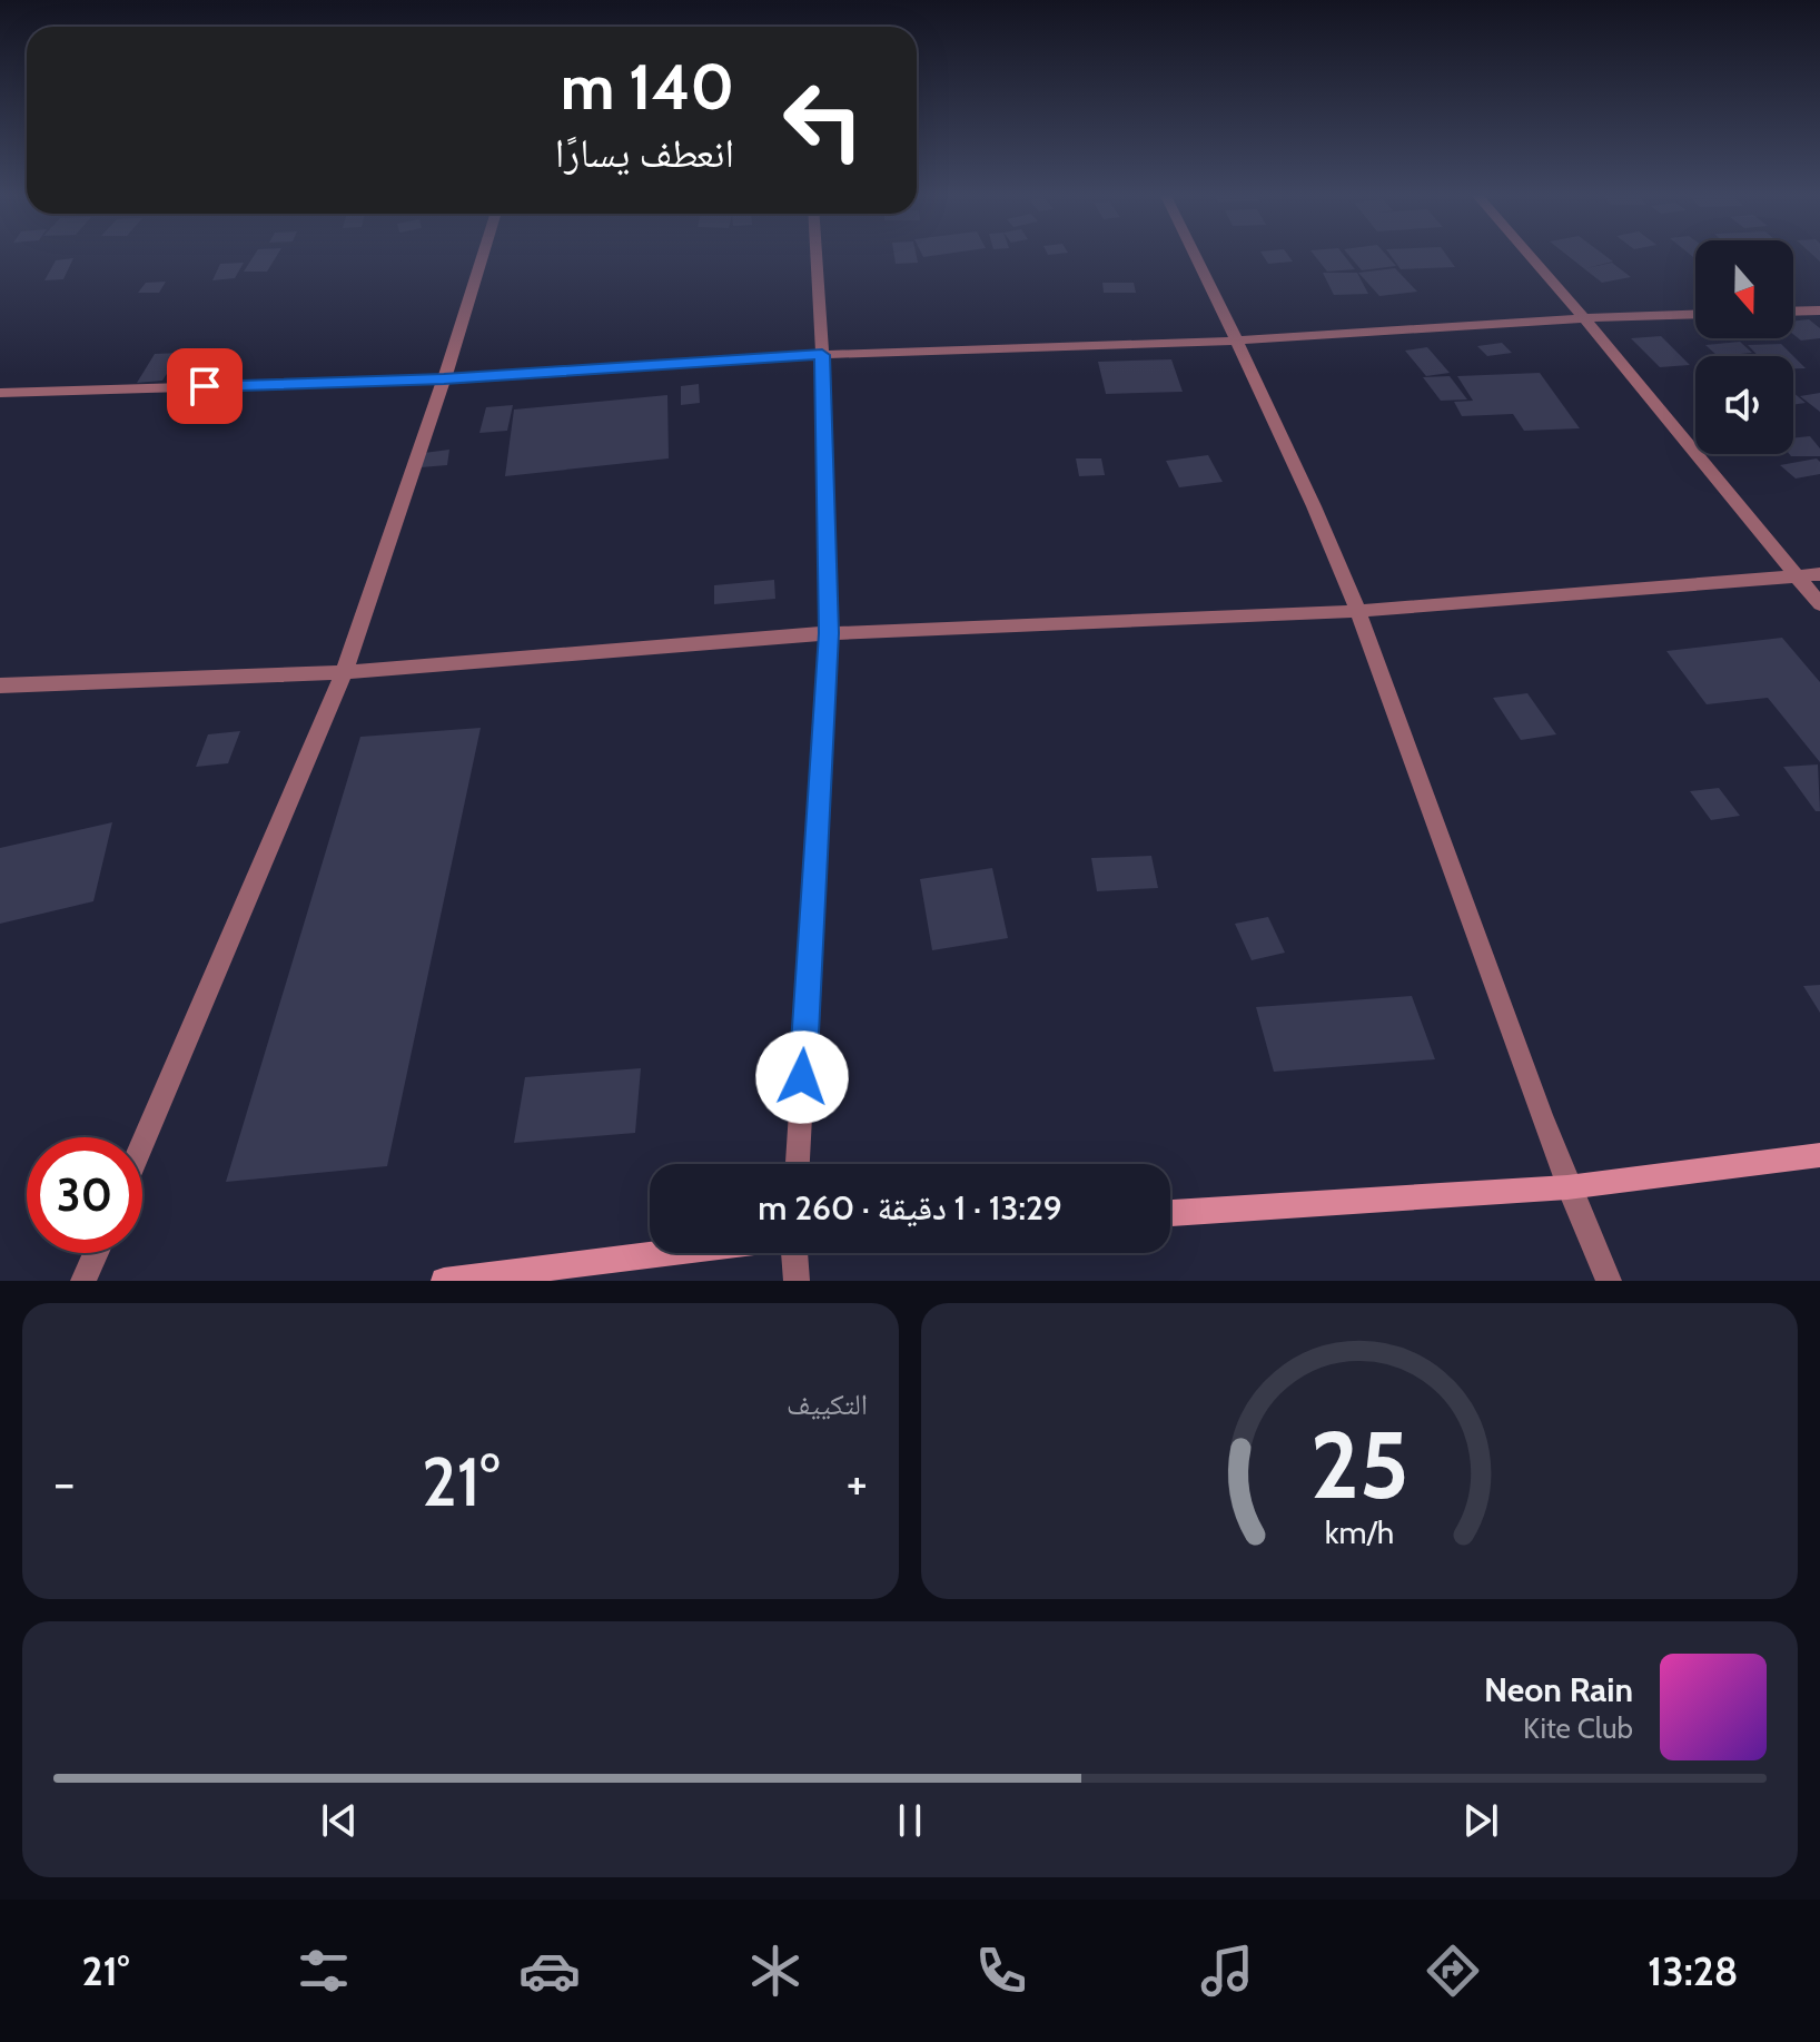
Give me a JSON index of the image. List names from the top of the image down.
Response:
{
  "north": "bottom",
  "page": {
    "turn": ["140 m", "انعطف يسارًا"],
    "limit": "30",
    "trip": "13:29 · 1 دقيقة · 260 m",
    "tile": "التكييف",
    "heat": ["−", "21°", "+"],
    "song": ["Neon Rain", "Kite Club"],
    "tabs": ["13:28", "21°"],
    "gauge": ["25", "km/h"]
  }
}
